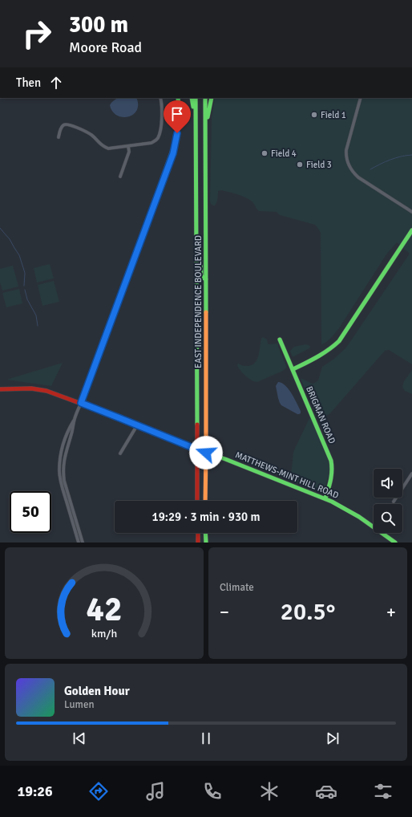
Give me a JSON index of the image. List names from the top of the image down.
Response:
{
  "streets": {
    "main road": ["EAST INDEPENDENCE BOULEVARD", "BRIGMAN ROAD", "MATTHEWS-MINT HILL ROAD"]
  },
  "crossings": [
    ["EAST INDEPENDENCE BOULEVARD", "MATTHEWS-MINT HILL ROAD"],
    ["BRIGMAN ROAD", "MATTHEWS-MINT HILL ROAD"]
  ],
  "places": ["Field 1", "Field 4", "Field 3"],
  "page": {
    "turn": ["300 m", "Moore Road"],
    "then": "Then",
    "limit": "50",
    "trip": "19:29 · 3 min · 930 m",
    "tile": "Climate",
    "heat": ["−", "20.5°", "+"],
    "song": ["Golden Hour", "Lumen"],
    "tabs": "19:26",
    "gauge": ["42", "km/h"]
  }
}
